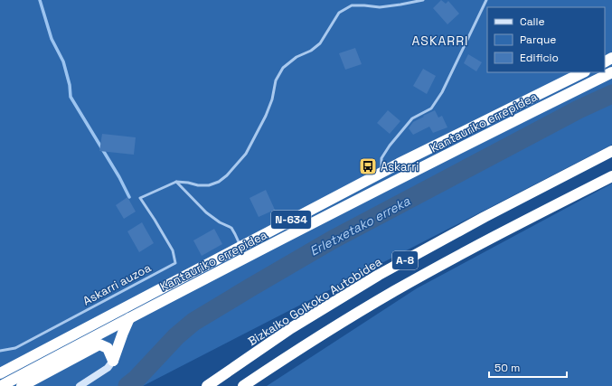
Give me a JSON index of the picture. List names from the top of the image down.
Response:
{
  "streets": {
    "highway": [
      "Kantauriko errepidea",
      "N-634",
      "A-8",
      "Bizkaiko Golkoko Autobidea"
    ],
    "lane": ["Askarri auzoa"]
  },
  "districts": ["ASKARRI"],
  "water": ["Erletxetako erreka"],
  "places": {
    "bus stop": ["Askarri"]
  },
  "legend": ["Calle", "Parque", "Edificio"],
  "scale_bar": "50 m"
}
